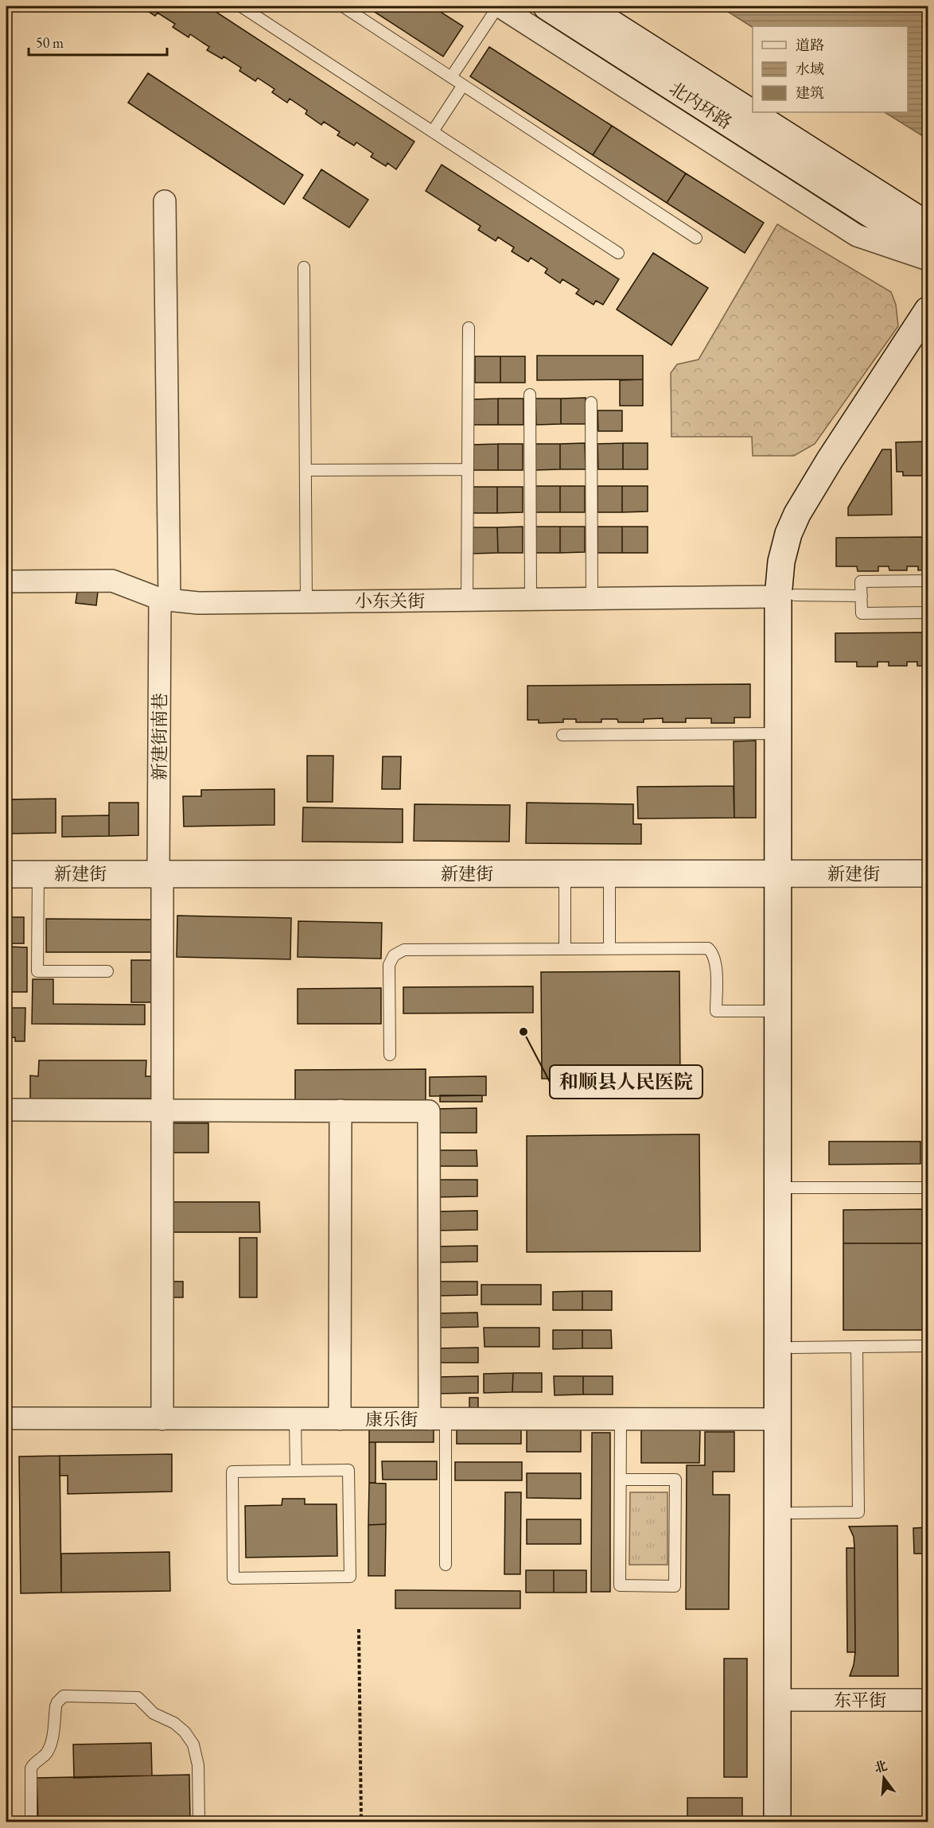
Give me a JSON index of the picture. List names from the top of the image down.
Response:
{
  "streets": {
    "main road": ["北内环路", "新建街"],
    "street": [
      "小东关街",
      "新建街南巷",
      "康乐街",
      "东平街"
    ]
  },
  "crossings": [
    ["小东关街", "新建街南巷"],
    ["新建街南巷", "新建街"],
    ["新建街南巷", "康乐街"]
  ],
  "places": ["和顺县人民医院"],
  "legend": ["道路", "水域", "建筑"],
  "scale_bar": "50 m",
  "north": "top"
}
